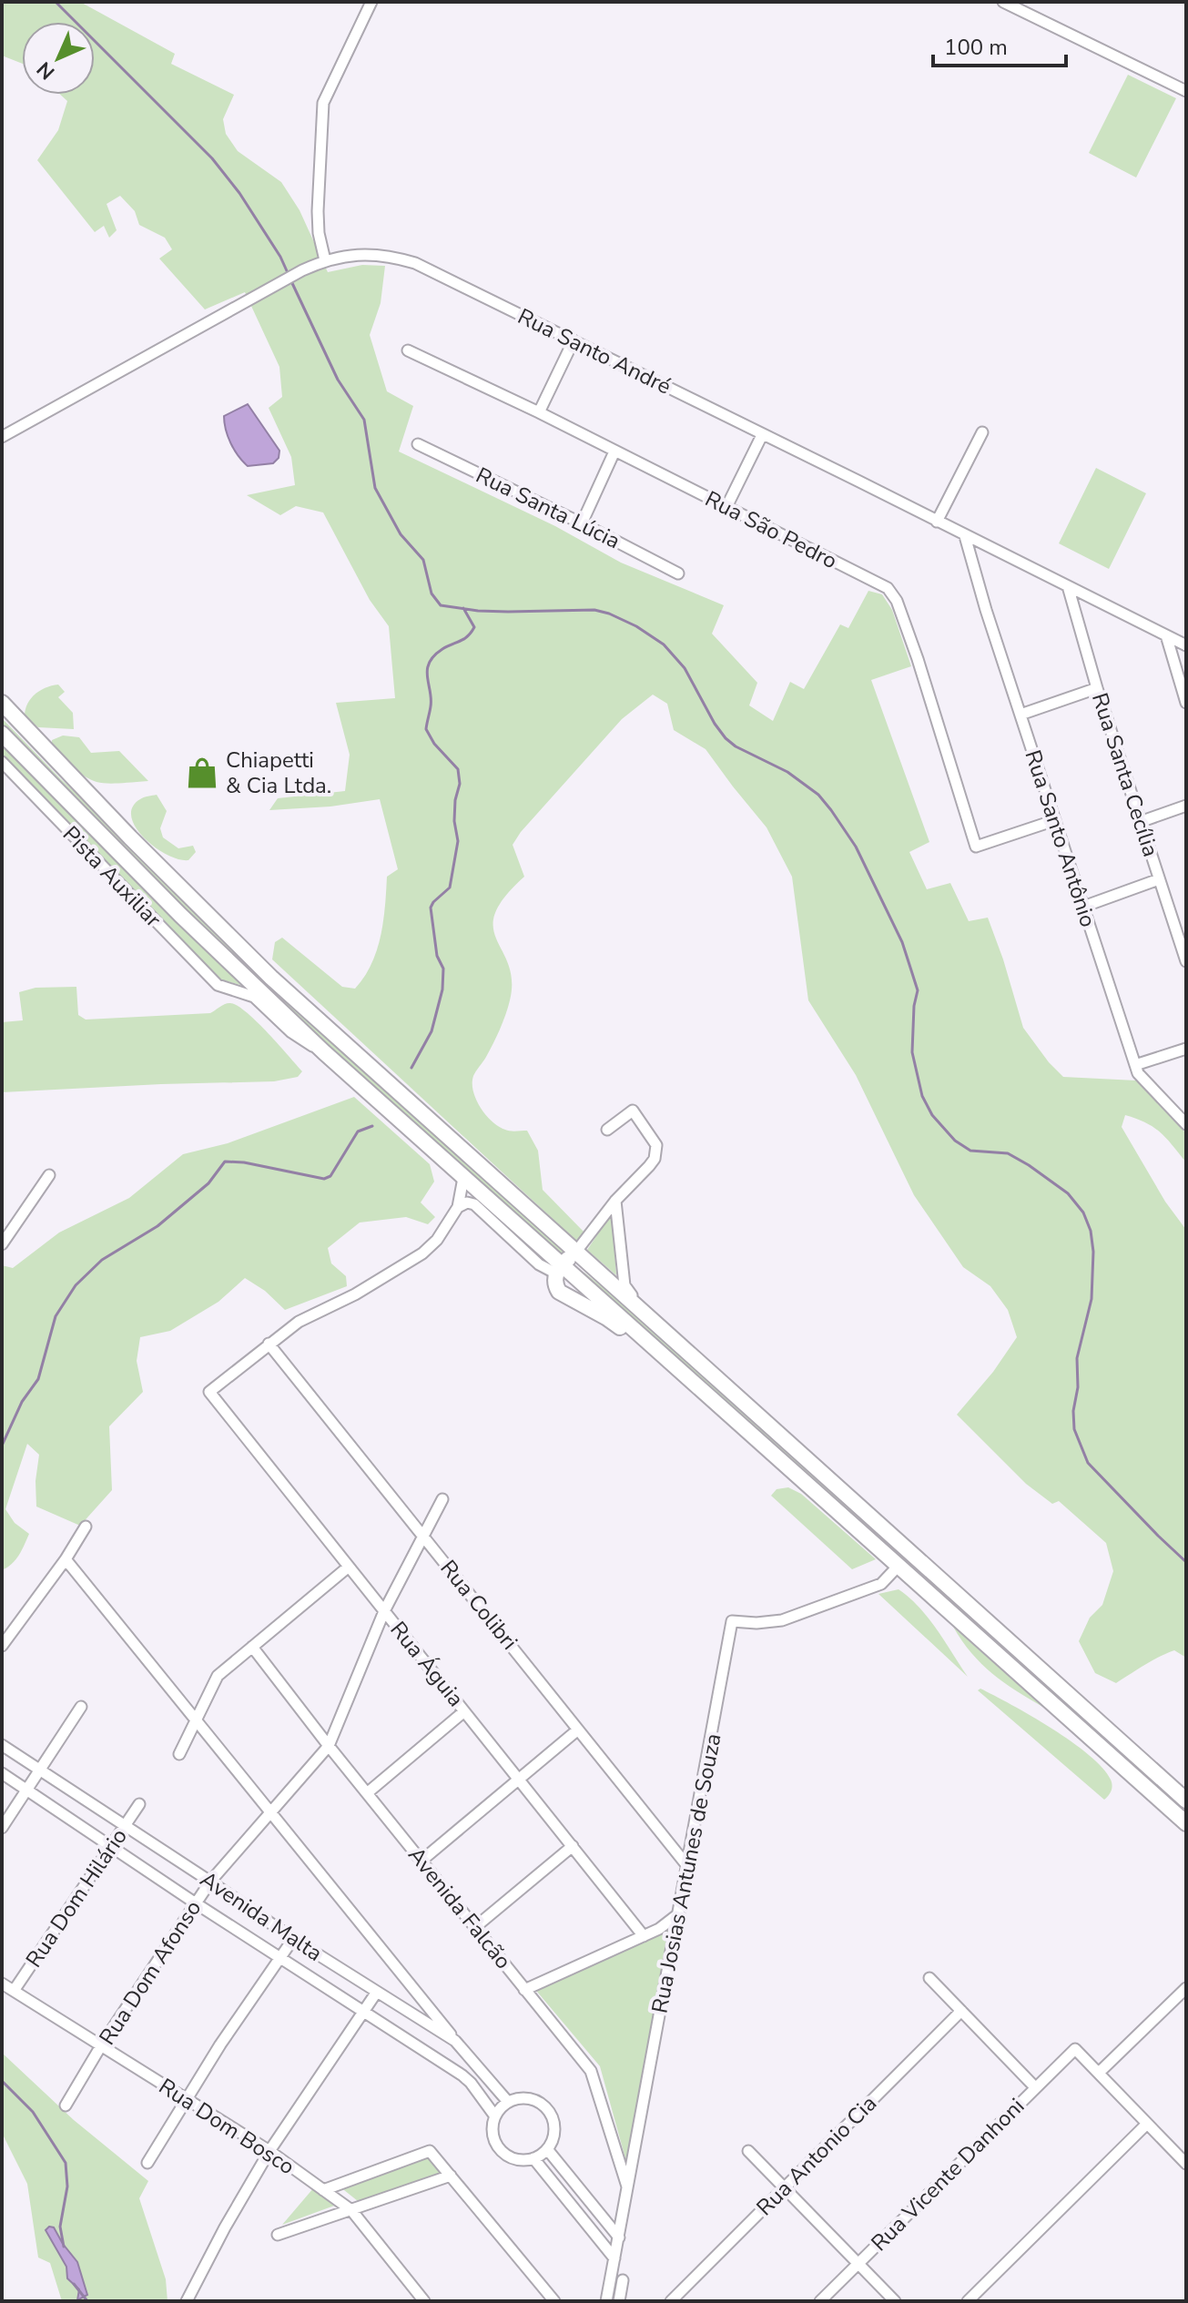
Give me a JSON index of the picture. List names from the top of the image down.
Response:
{
  "streets": {
    "street": [
      "Rua Santo André",
      "Rua Santa Lúcia",
      "Rua São Pedro",
      "Rua Santa Cecília",
      "Rua Santo Antônio",
      "Pista Auxiliar",
      "Rua Colibri",
      "Rua Águia",
      "Rua Josias Antunes de Souza",
      "Rua Dom Hilário",
      "Avenida Falcão",
      "Avenida Malta",
      "Rua Dom Afonso",
      "Rua Dom Bosco",
      "Rua Antonio Cia",
      "Rua Vicente Danhoni"
    ]
  },
  "crossings": [
    ["Rua Santo André", "Rua Santa Cecília"],
    ["Rua Santo André", "Rua Santo Antônio"],
    ["Rua São Pedro", "Rua Santo Antônio"],
    ["Rua Colibri", "Rua Águia"],
    ["Rua Colibri", "Rua Josias Antunes de Souza"],
    ["Rua Colibri", "Rua Dom Afonso"],
    ["Rua Águia", "Rua Dom Afonso"],
    ["Rua Josias Antunes de Souza", "Avenida Falcão"],
    ["Rua Dom Hilário", "Avenida Malta"],
    ["Rua Dom Hilário", "Rua Dom Bosco"],
    ["Avenida Falcão", "Rua Dom Afonso"],
    ["Avenida Malta", "Rua Dom Afonso"],
    ["Rua Dom Afonso", "Rua Dom Bosco"]
  ],
  "places": {
    "shop": ["Chiapetti & Cia Ltda."]
  },
  "scale_bar": "100 m",
  "north": "bottom left"
}
